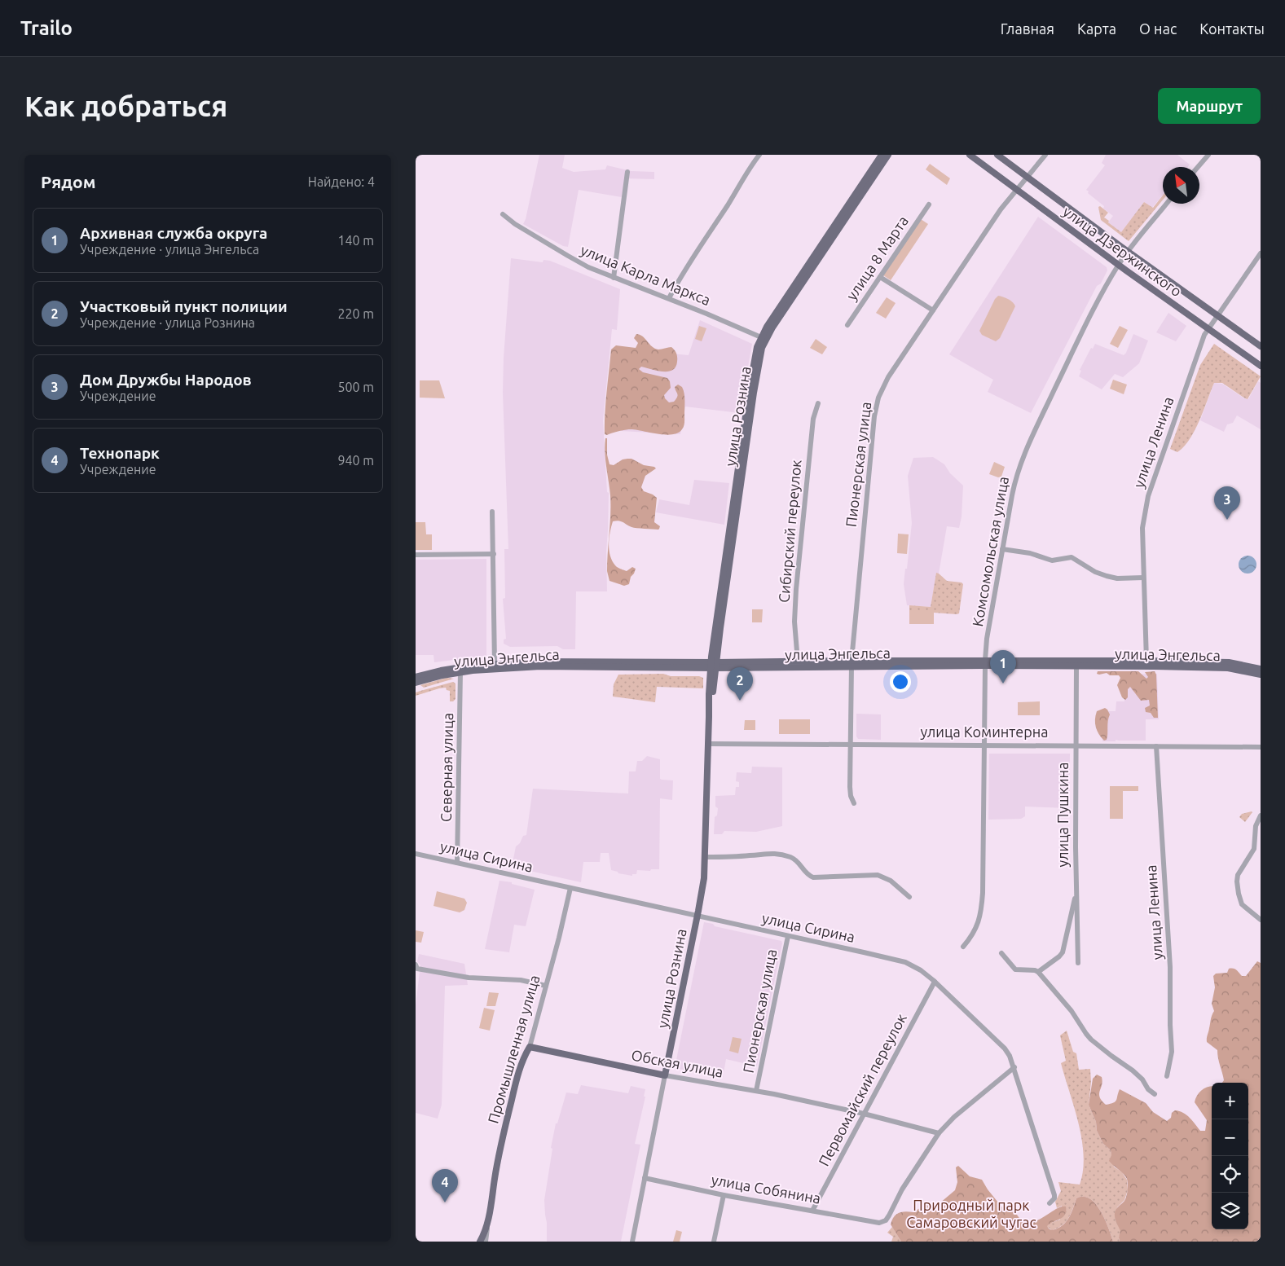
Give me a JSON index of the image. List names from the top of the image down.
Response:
{
  "streets": {
    "main road": [
      "улица Дзержинского",
      "улица Рознина",
      "улица Энгельса",
      "Промышленная улица",
      "Обская улица"
    ],
    "street": [
      "улица 8 Марта",
      "улица Карла Маркса",
      "улица Ленина",
      "Пионерская улица",
      "Сибирский переулок",
      "Комсомольская улица",
      "улица Коминтерна",
      "Северная улица",
      "улица Пушкина",
      "улица Сирина",
      "Первомайский переулок",
      "улица Собянина"
    ]
  },
  "crossings": [
    ["улица Дзержинского", "улица Ленина"],
    ["улица Дзержинского", "Пионерская улица"],
    ["улица Дзержинского", "Комсомольская улица"],
    ["улица Карла Маркса", "улица Рознина"],
    ["улица Рознина", "улица Энгельса"],
    ["улица Рознина", "улица Коминтерна"],
    ["улица Рознина", "улица Сирина"],
    ["улица Рознина", "Обская улица"],
    ["улица Рознина", "улица Собянина"],
    ["улица Ленина", "улица Энгельса"],
    ["улица Ленина", "улица Коминтерна"],
    ["Пионерская улица", "улица Энгельса"],
    ["Пионерская улица", "улица Коминтерна"],
    ["Пионерская улица", "улица Сирина"],
    ["Пионерская улица", "Обская улица"],
    ["Сибирский переулок", "улица Энгельса"],
    ["Комсомольская улица", "улица Энгельса"],
    ["Комсомольская улица", "улица Коминтерна"],
    ["улица Энгельса", "Северная улица"],
    ["улица Энгельса", "улица Пушкина"],
    ["улица Коминтерна", "улица Пушкина"],
    ["Северная улица", "улица Сирина"],
    ["улица Сирина", "Промышленная улица"],
    ["улица Сирина", "Первомайский переулок"],
    ["Промышленная улица", "Обская улица"],
    ["Обская улица", "Первомайский переулок"],
    ["Обская улица", "улица Собянина"],
    ["Первомайский переулок", "улица Собянина"]
  ],
  "parks": ["Природный парк Самаровский чугас"],
  "north": "top left",
  "page": {
    "header": "Trailo",
    "nav": [
      "Главная",
      "Карта",
      "О нас",
      "Контакты"
    ],
    "buttons": "Маршрут",
    "title": "Как добраться",
    "heading": ["Рядом", "Найдено: 4"],
    "list": [
      {
        "mark": "1",
        "name": "Архивная служба округа",
        "note": "Учреждение · улица Энгельса",
        "value": "140 m"
      },
      {
        "mark": "2",
        "name": "Участковый пункт полиции",
        "note": "Учреждение · улица Рознина",
        "value": "220 m"
      },
      {
        "mark": "3",
        "name": "Дом Дружбы Народов",
        "note": "Учреждение",
        "value": "500 m"
      },
      {
        "mark": "4",
        "name": "Технопарк",
        "note": "Учреждение",
        "value": "940 m"
      }
    ],
    "pins": [
      "3",
      "1",
      "2",
      "4"
    ],
    "map_buttons": ["+", "−"]
  }
}
